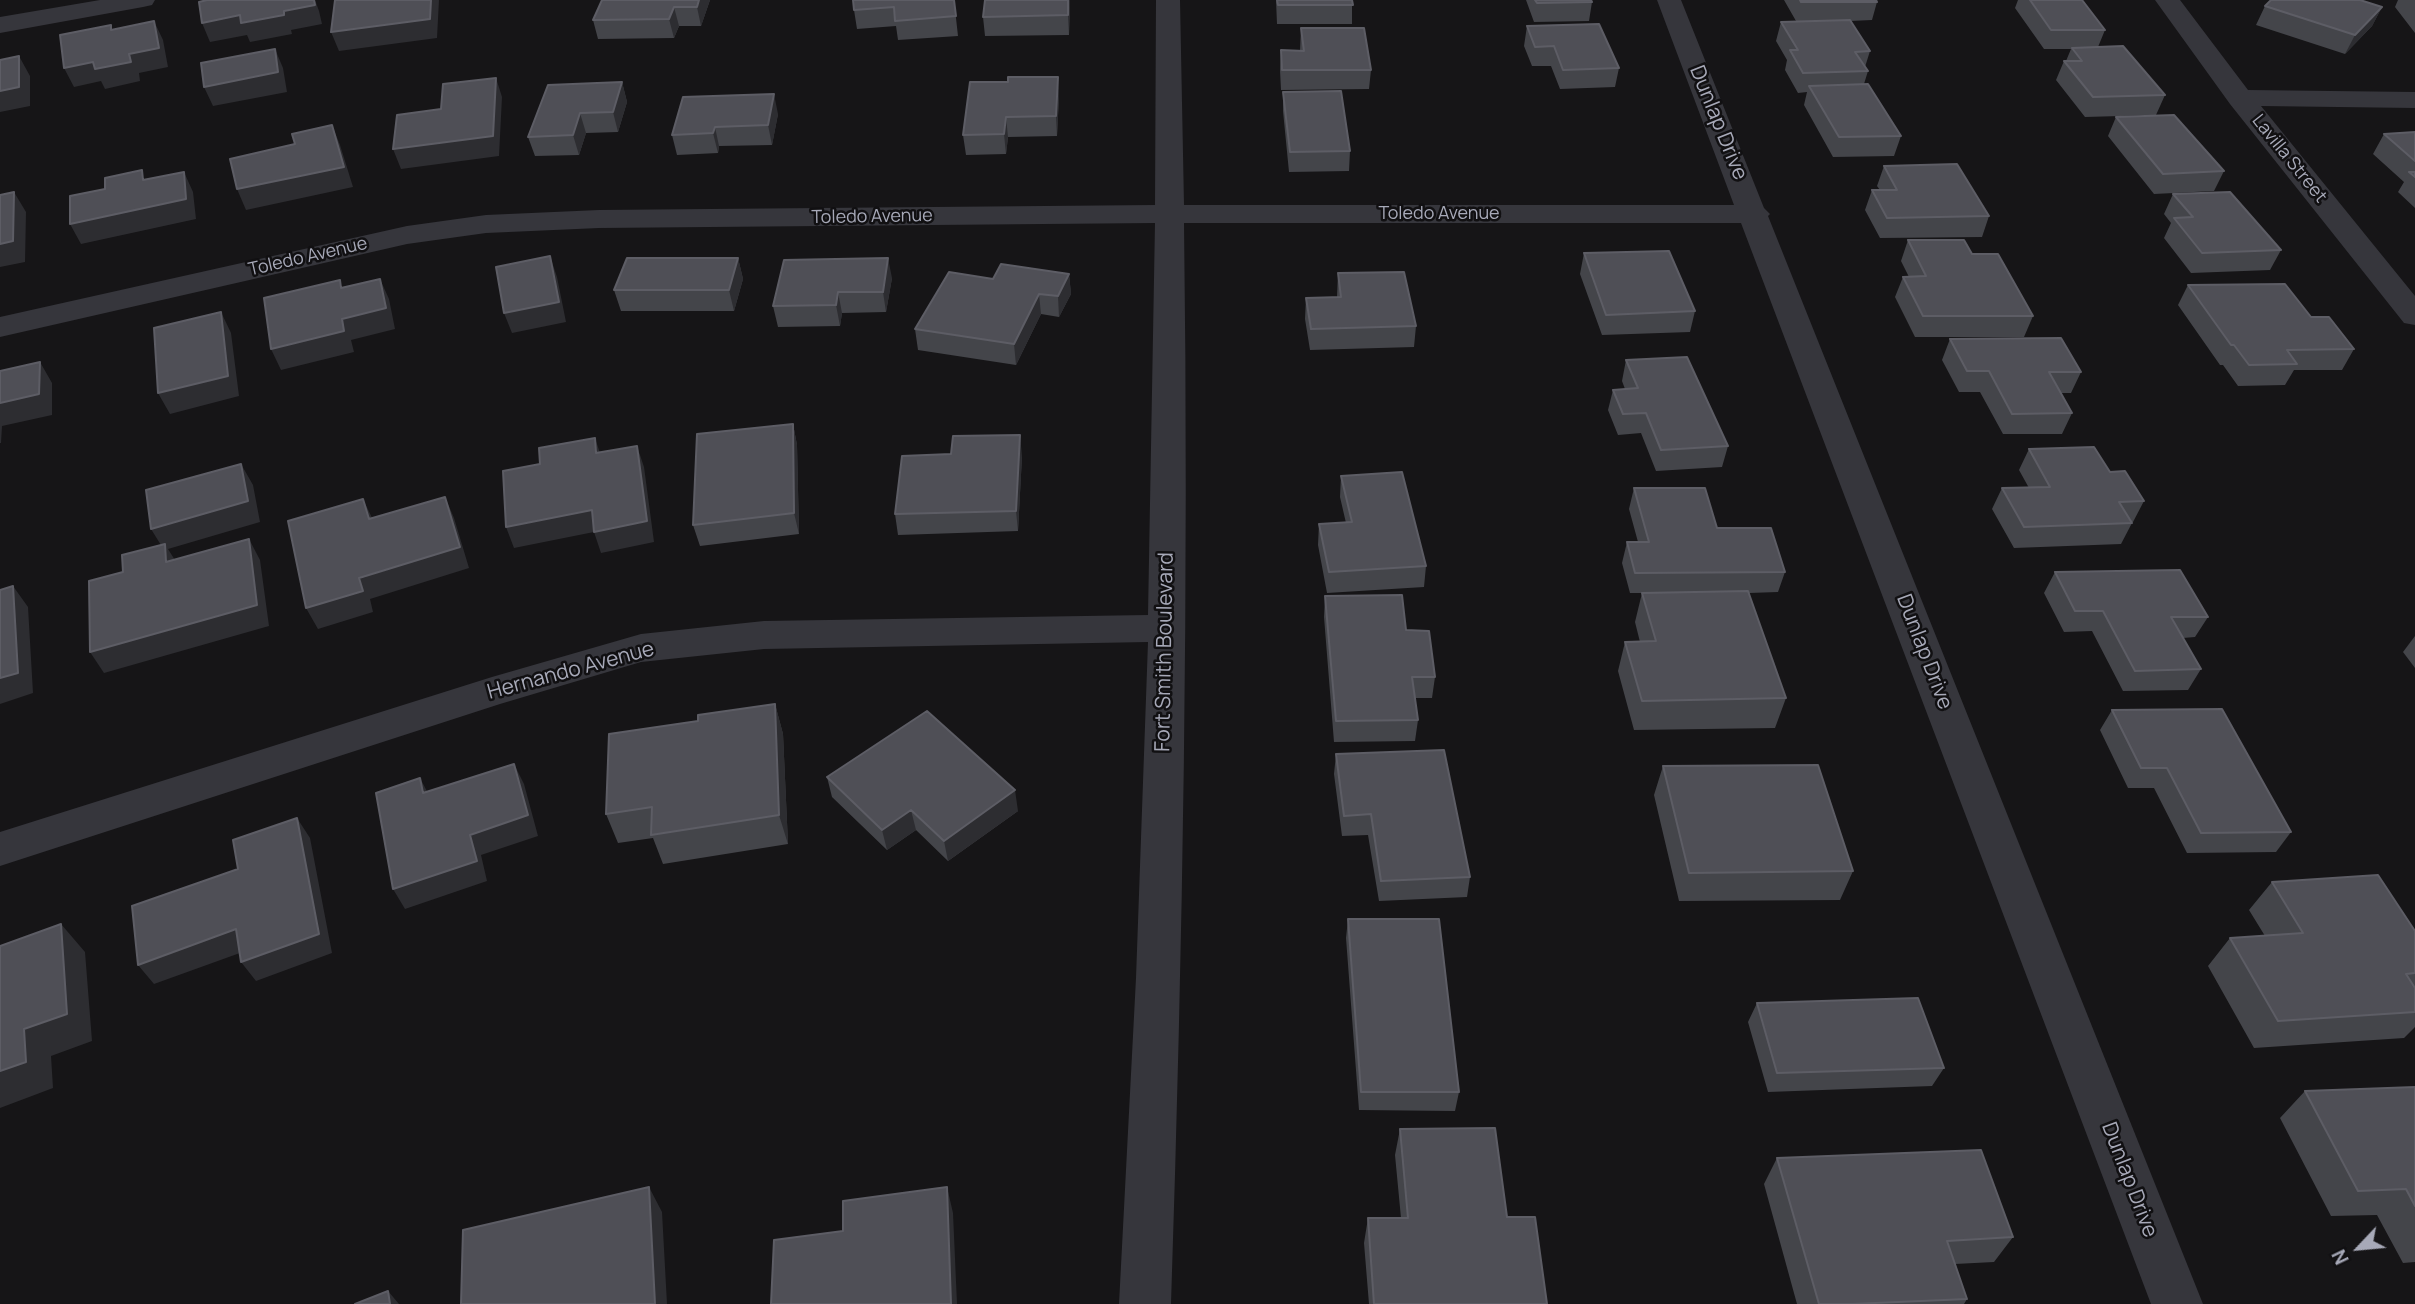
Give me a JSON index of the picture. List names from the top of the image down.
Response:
{
  "streets": {
    "street": [
      "Dunlap Drive",
      "Lavilla Street",
      "Toledo Avenue",
      "Fort Smith Boulevard",
      "Hernando Avenue"
    ]
  },
  "crossings": [
    ["Dunlap Drive", "Toledo Avenue"],
    ["Toledo Avenue", "Fort Smith Boulevard"],
    ["Fort Smith Boulevard", "Hernando Avenue"]
  ],
  "north": "bottom left"
}
